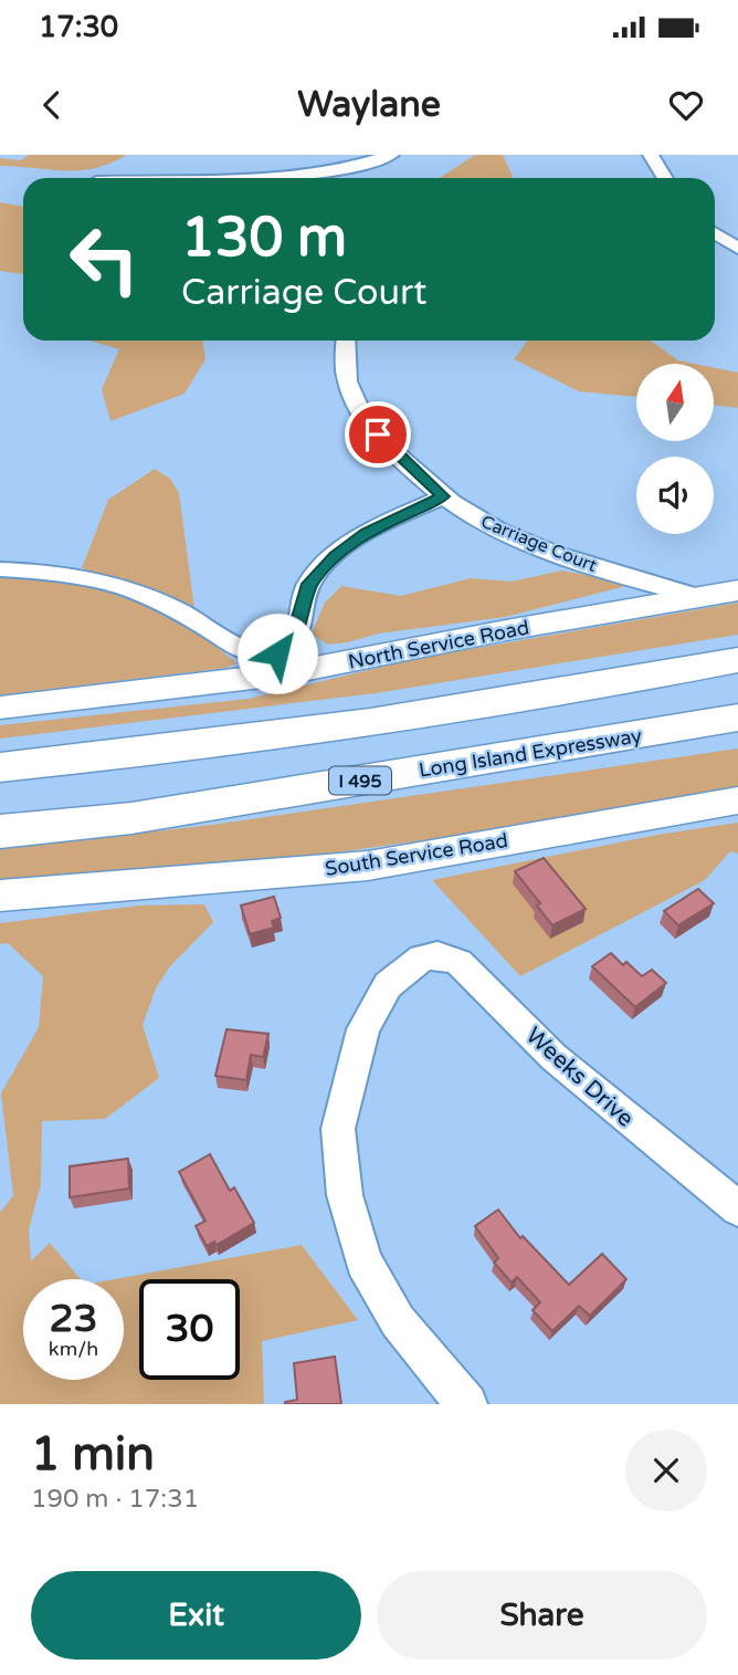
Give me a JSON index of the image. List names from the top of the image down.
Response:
{
  "streets": {
    "highway": ["Long Island Expressway", "I 495"],
    "main road": ["North Service Road", "South Service Road"],
    "street": ["Carriage Court", "Weeks Drive"]
  },
  "crossings": [
    ["Carriage Court", "North Service Road"]
  ],
  "north": "top",
  "page": {
    "status": "17:30",
    "header": "Waylane",
    "turn": ["130 m", "Carriage Court"],
    "speed": "23 km/h",
    "limit": "30",
    "heading": ["1 min", "190 m · 17:31"],
    "buttons": ["Exit", "Share"]
  }
}
